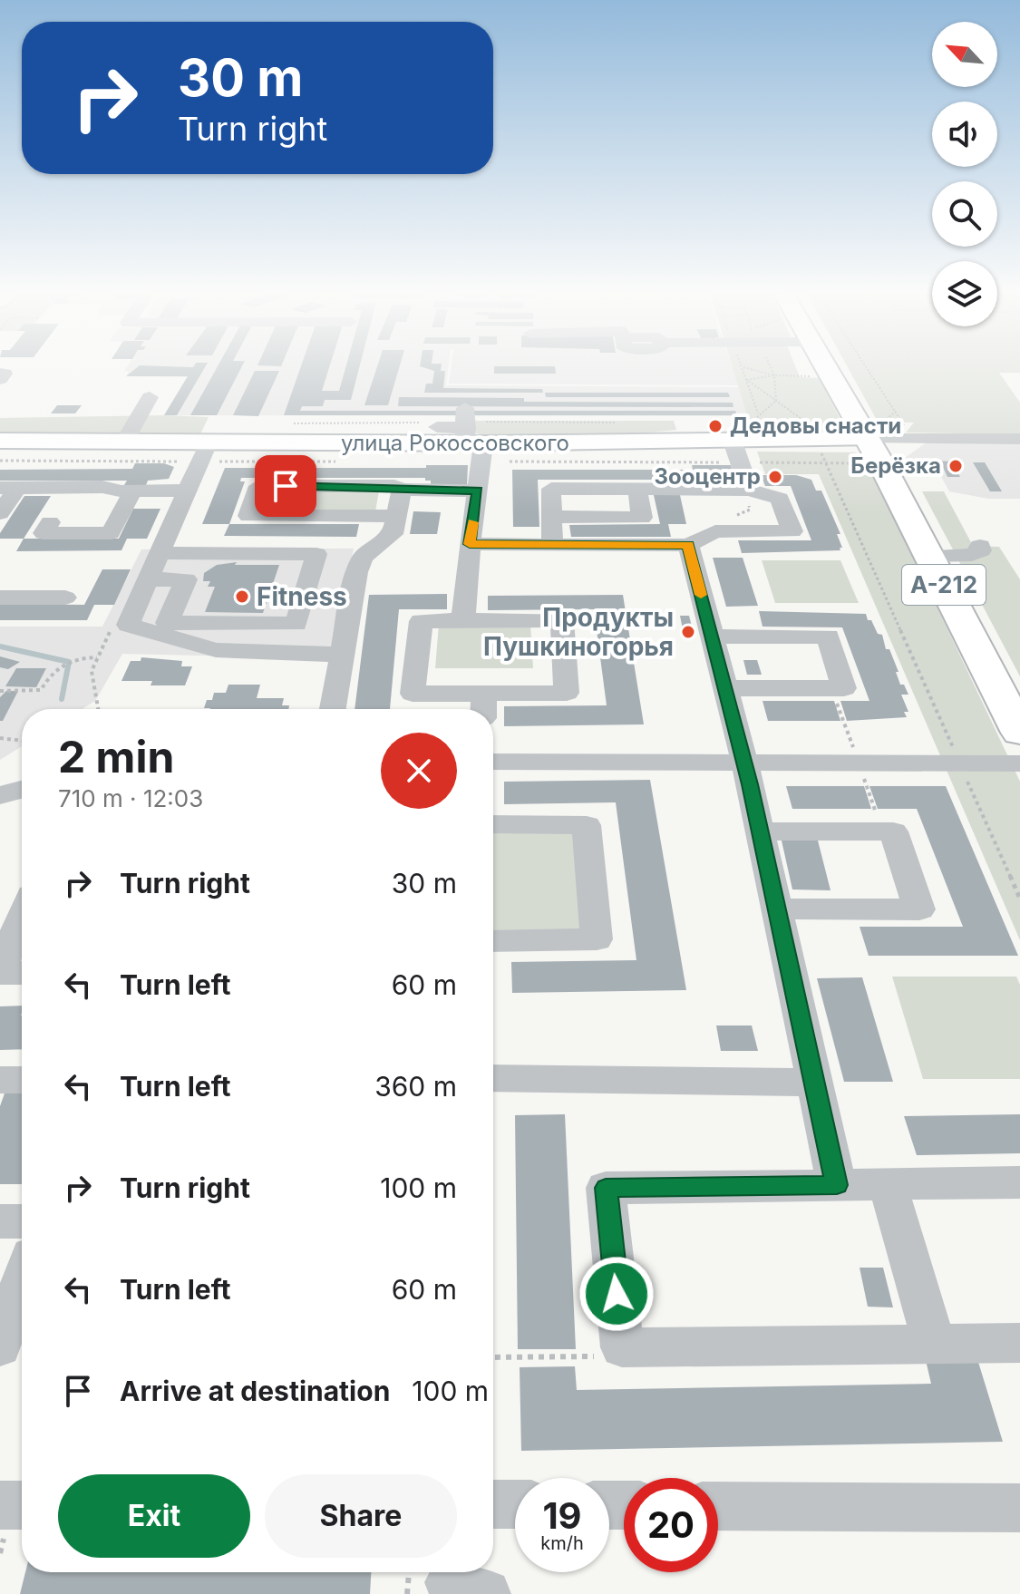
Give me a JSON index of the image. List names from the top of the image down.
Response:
{
  "streets": {
    "highway": ["А-212"],
    "main road": ["улица Рокоссовского"]
  },
  "crossings": [
    ["улица Рокоссовского", "А-212"]
  ],
  "places": [
    "Дедовы снасти",
    "Берёзка",
    "Зооцентр",
    "Fitness",
    "Продукты Пушкиногорья"
  ],
  "north": "top left",
  "page": {
    "turn": ["30 m", "Turn right"],
    "heading": ["2 min", "710 m · 12:03"],
    "list": [
      {
        "name": "Turn right",
        "value": "30 m"
      },
      {
        "name": "Turn left",
        "value": "60 m"
      },
      {
        "name": "Turn left",
        "value": "360 m"
      },
      {
        "name": "Turn right",
        "value": "100 m"
      },
      {
        "name": "Turn left",
        "value": "60 m"
      },
      {
        "name": "Arrive at destination",
        "value": "100 m"
      }
    ],
    "buttons": ["Exit", "Share"],
    "speed": "19 km/h",
    "limit": "20"
  }
}
